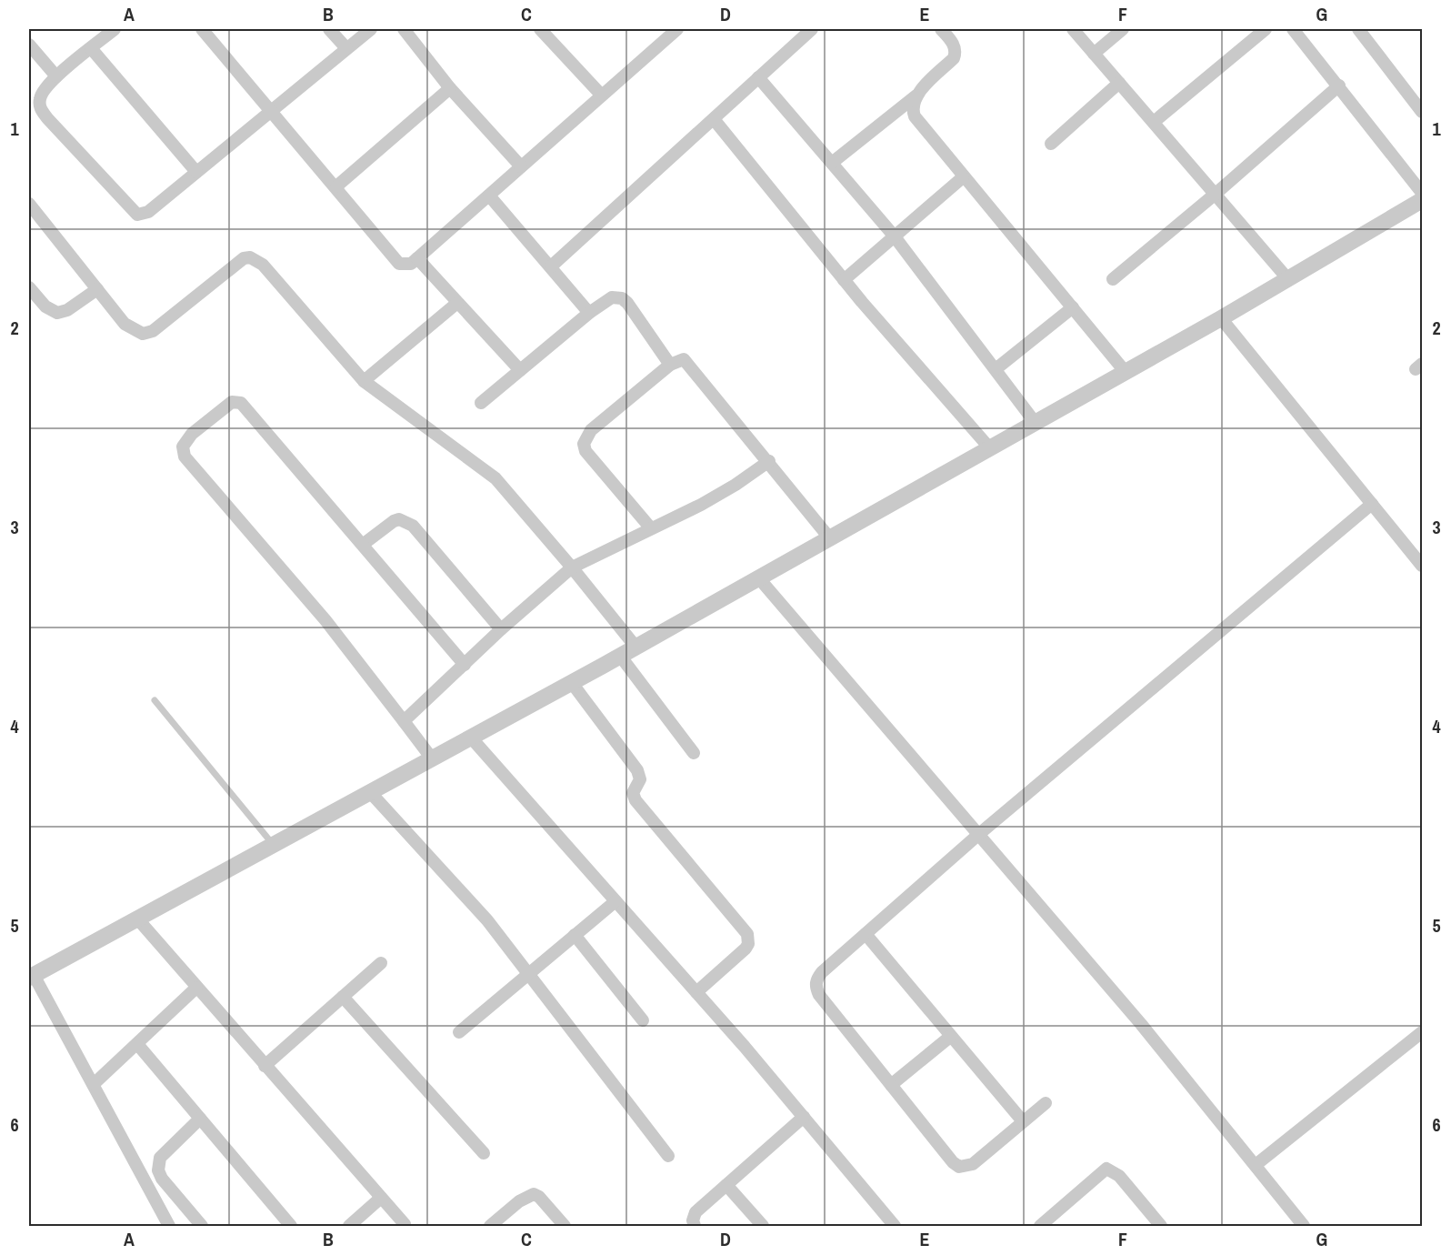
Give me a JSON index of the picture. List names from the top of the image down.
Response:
{
  "grid": {
    "columns": [
      "A",
      "B",
      "C",
      "D",
      "E",
      "F",
      "G"
    ],
    "rows": [
      "1",
      "2",
      "3",
      "4",
      "5",
      "6"
    ]
  }
}
